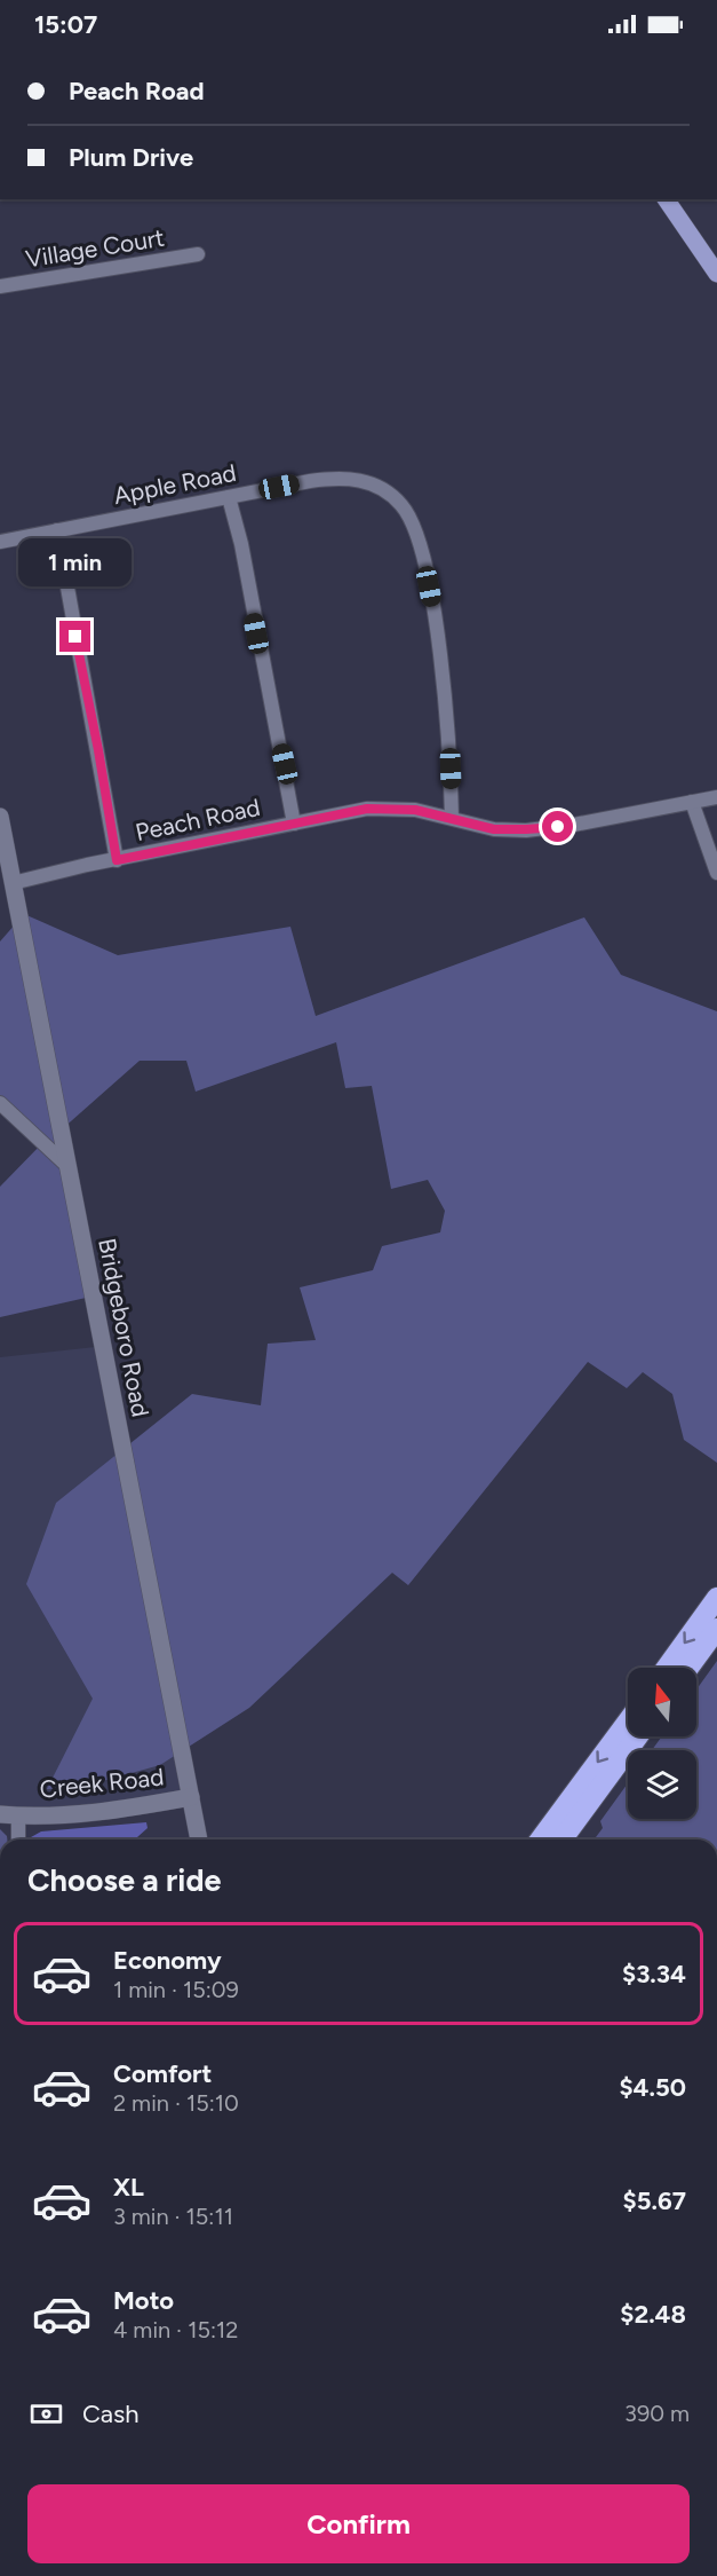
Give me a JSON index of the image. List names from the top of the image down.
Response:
{
  "streets": {
    "street": [
      "Village Court",
      "Apple Road",
      "Peach Road",
      "Bridgeboro Road",
      "Creek Road"
    ]
  },
  "crossings": [
    ["Apple Road", "Peach Road"],
    ["Peach Road", "Bridgeboro Road"],
    ["Bridgeboro Road", "Creek Road"]
  ],
  "north": "top",
  "page": {
    "status": "15:07",
    "banner": ["Peach Road", "Plum Drive"],
    "bubble": "1 min",
    "heading": "Choose a ride",
    "list": [
      {
        "name": "Economy",
        "note": "1 min · 15:09",
        "value": "$3.34"
      },
      {
        "name": "Comfort",
        "note": "2 min · 15:10",
        "value": "$4.50"
      },
      {
        "name": "XL",
        "note": "3 min · 15:11",
        "value": "$5.67"
      },
      {
        "name": "Moto",
        "note": "4 min · 15:12",
        "value": "$2.48"
      }
    ],
    "pay": ["Cash", "390 m"],
    "buttons": "Confirm"
  }
}
